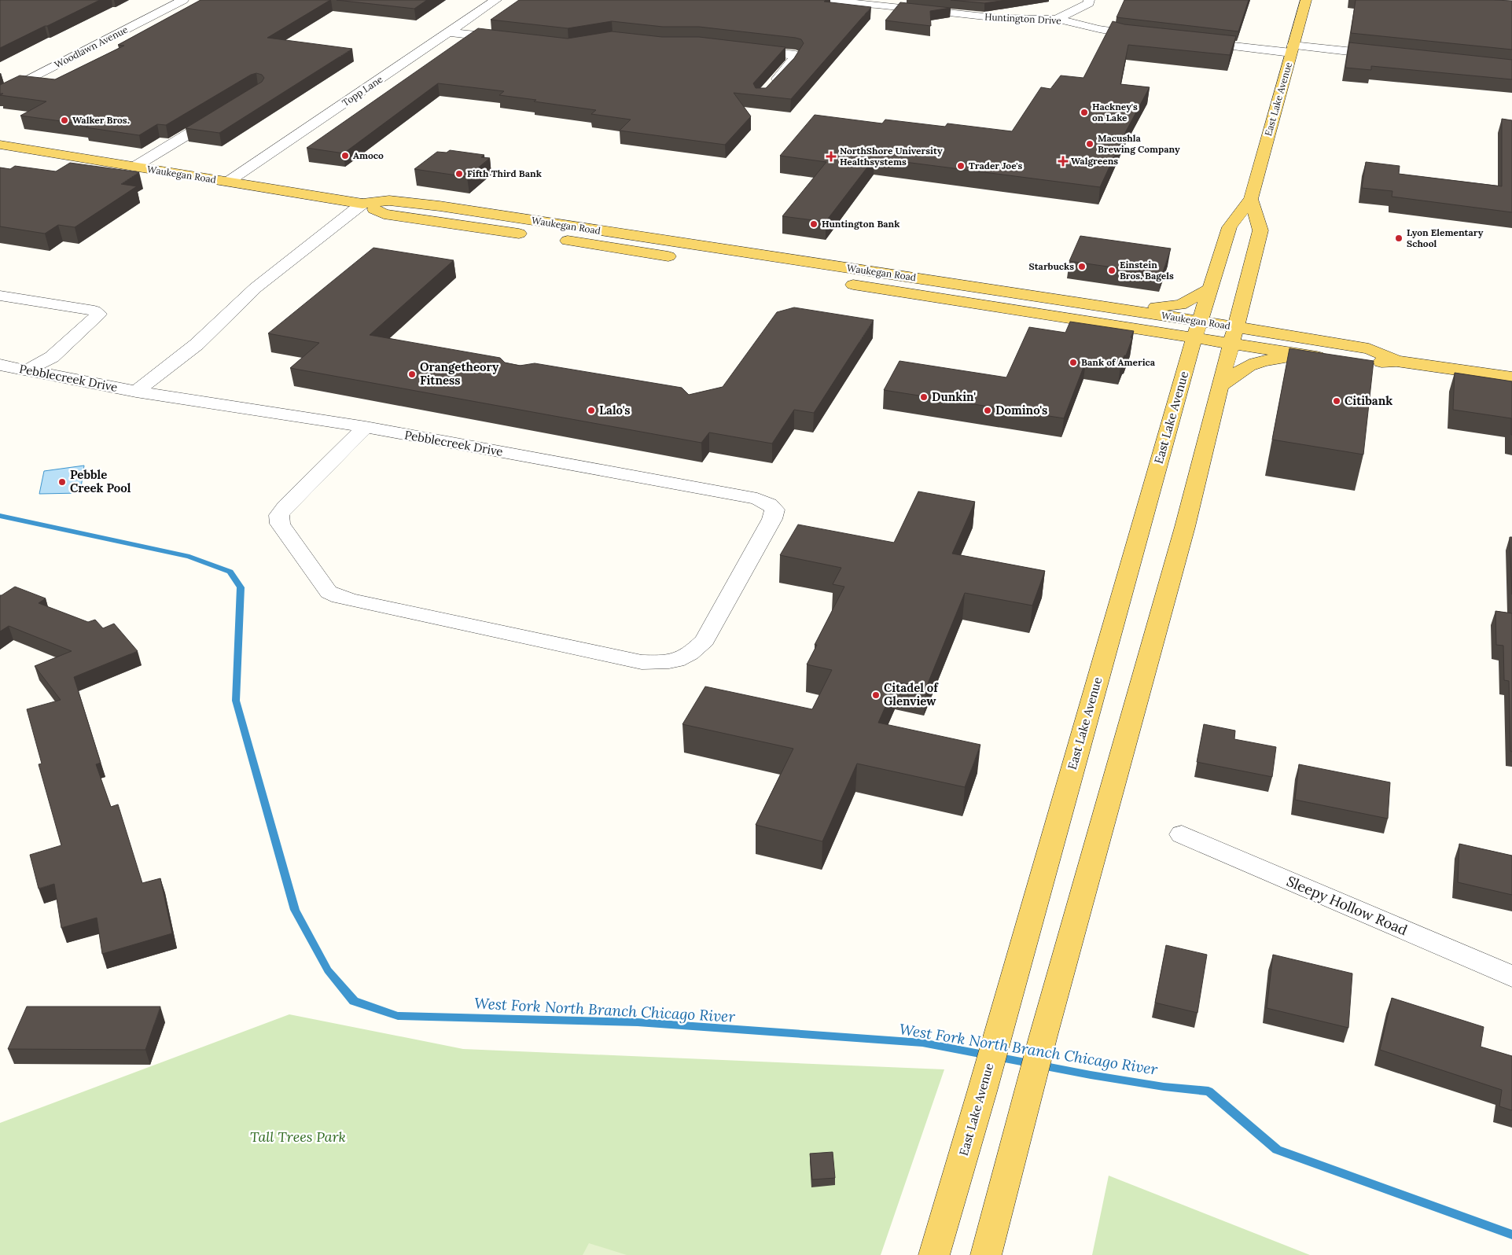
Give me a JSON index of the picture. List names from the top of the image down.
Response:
{
  "streets": {
    "main road": ["East Lake Avenue", "Waukegan Road"],
    "street": [
      "Huntington Drive",
      "Woodlawn Avenue",
      "Topp Lane",
      "Pebblecreek Drive",
      "Sleepy Hollow Road"
    ]
  },
  "crossings": [
    ["Topp Lane", "Waukegan Road"],
    ["East Lake Avenue", "Waukegan Road"]
  ],
  "water": ["West Fork North Branch Chicago River"],
  "parks": ["Tall Trees Park"],
  "places": {
    "other": [
      "Hackney's on Lake",
      "Walker Bros.",
      "Macushla Brewing Company",
      "Amoco",
      "Trader Joe's",
      "Fifth Third Bank",
      "Huntington Bank",
      "Lyon Elementary School",
      "Starbucks",
      "Einstein Bros. Bagels",
      "Bank of America",
      "Orangetheory Fitness",
      "Dunkin'",
      "Citibank",
      "Lalo's",
      "Domino's",
      "Pebble Creek Pool",
      "Citadel of Glenview"
    ],
    "health": ["NorthShore University Healthsystems", "Walgreens"]
  }
}
